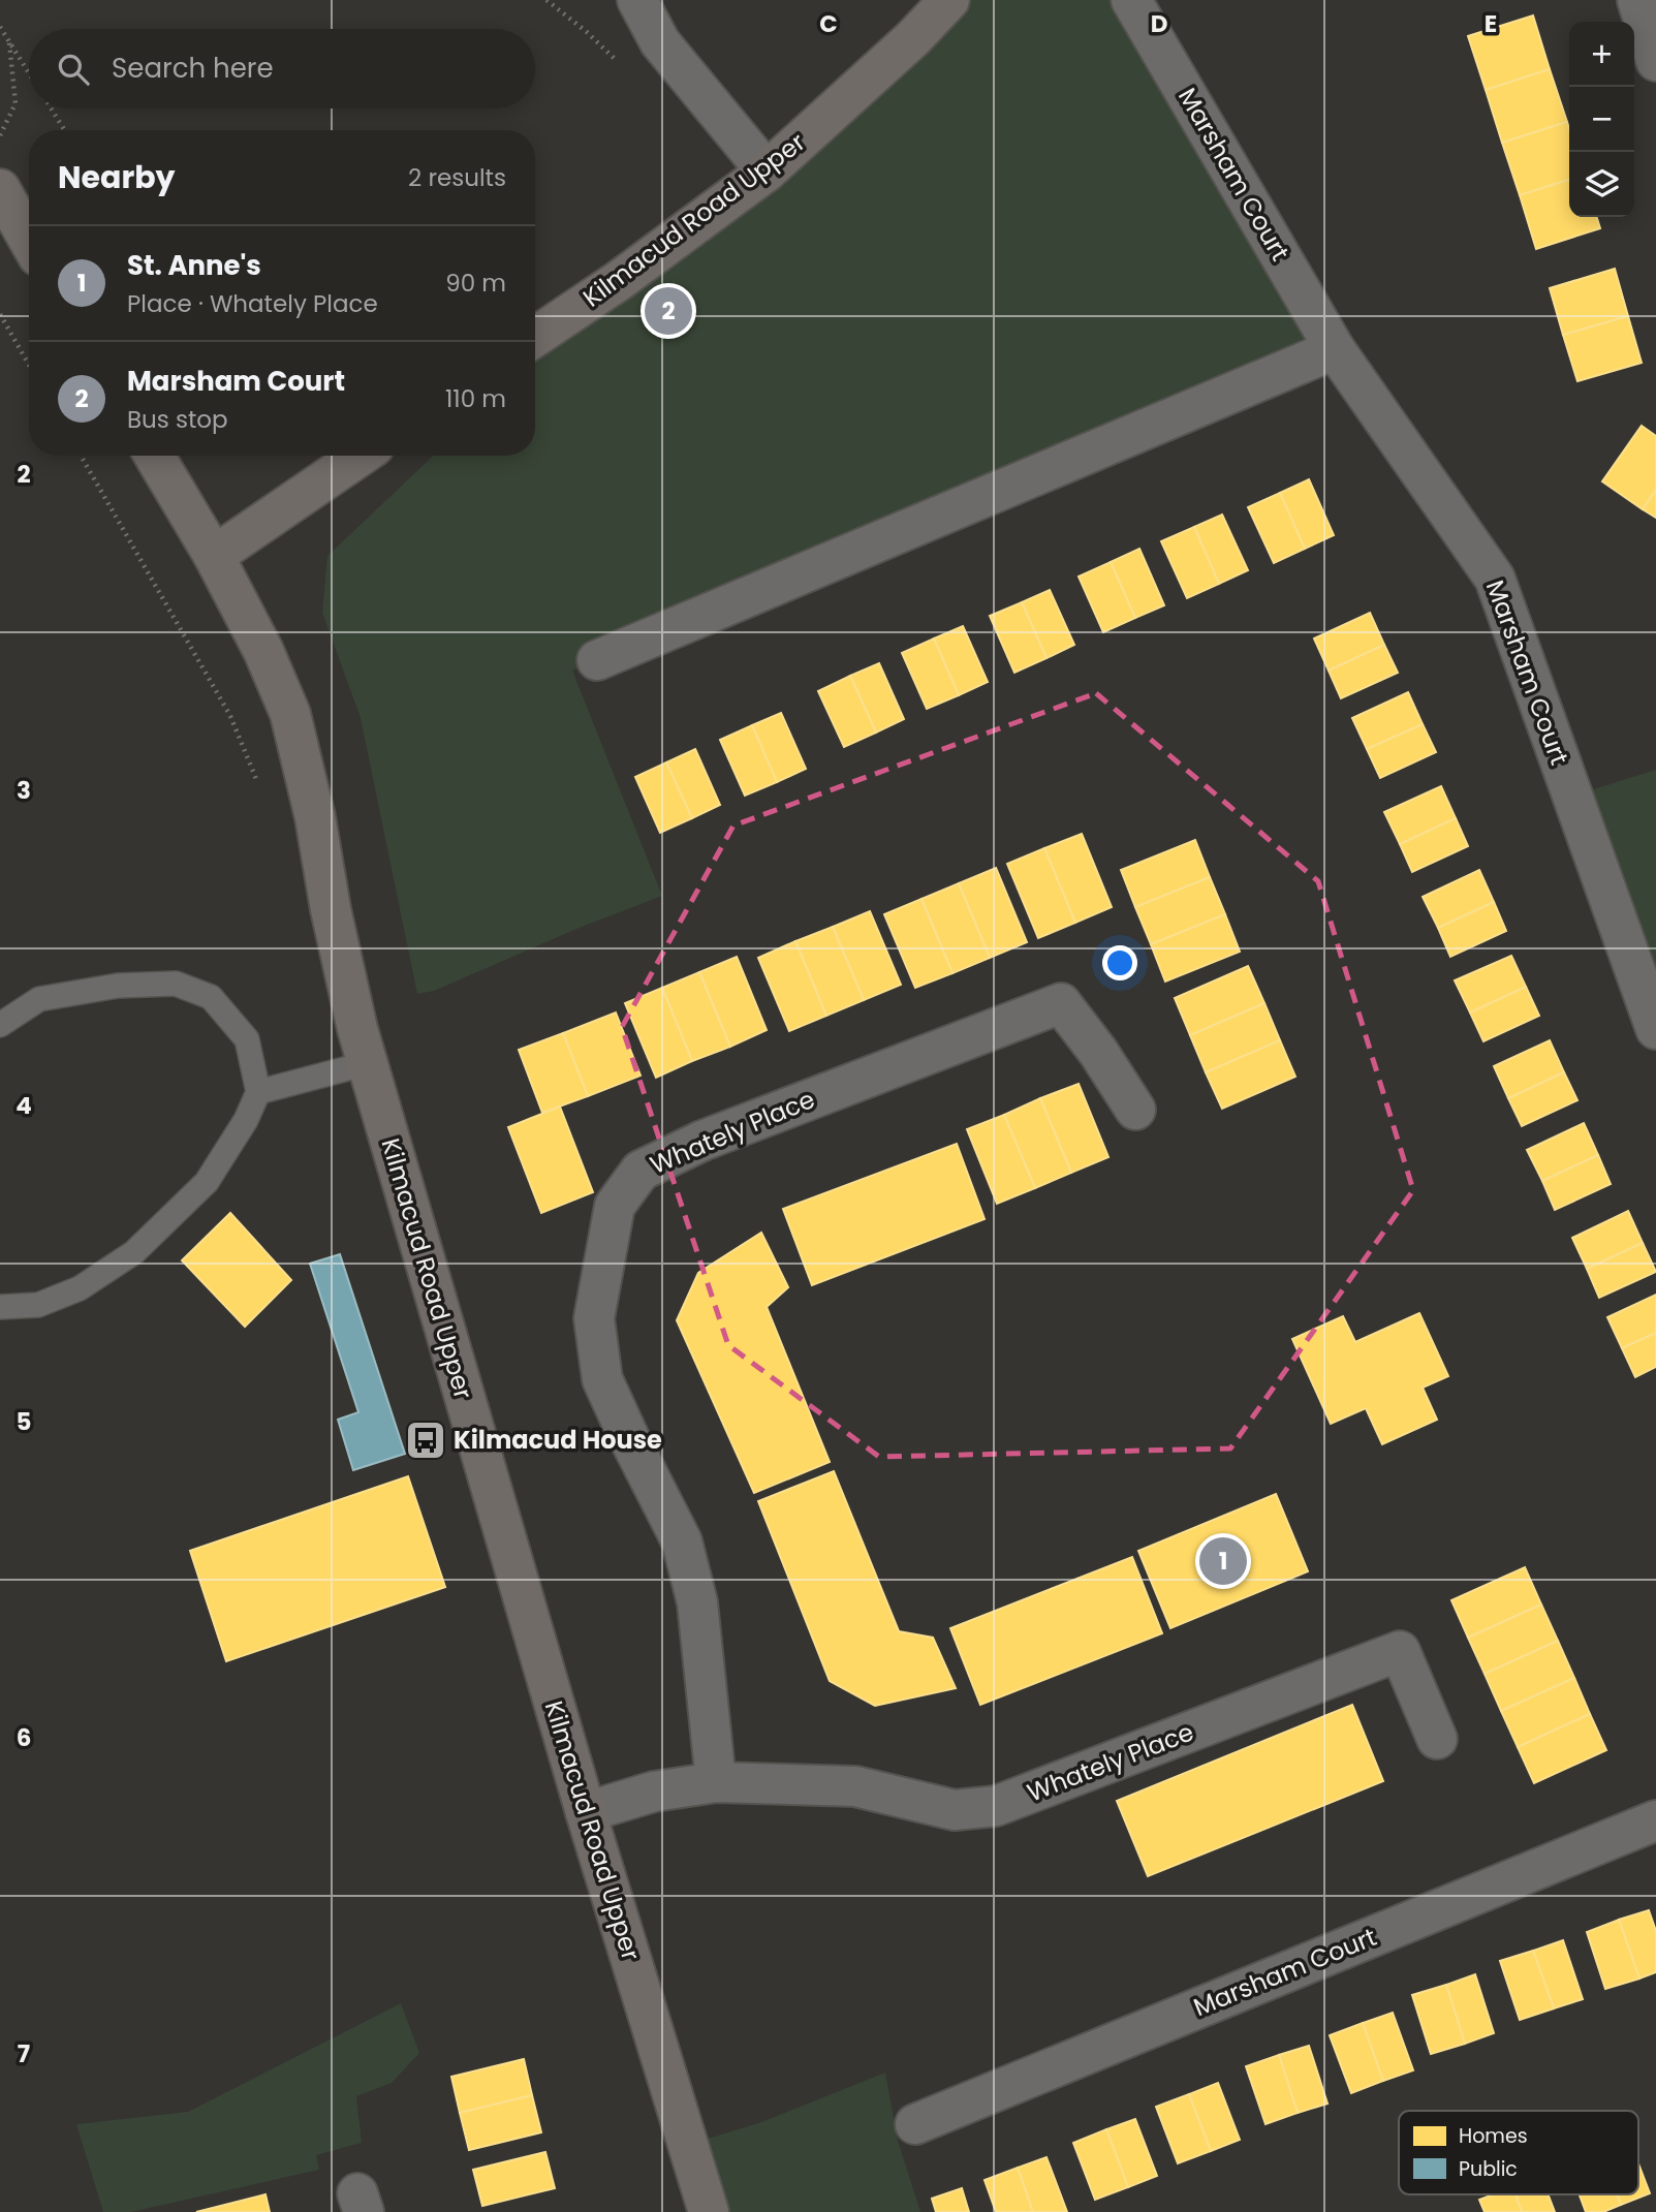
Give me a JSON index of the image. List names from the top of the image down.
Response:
{
  "streets": {
    "street": ["Marsham Court", "Kilmacud Road Upper", "Whately Place"]
  },
  "crossings": [
    ["Kilmacud Road Upper", "Whately Place"]
  ],
  "places": {
    "bus stop": ["Kilmacud House"]
  },
  "legend": ["Homes", "Public"],
  "page": {
    "map_buttons": ["+", "−"],
    "search": "Search here",
    "heading": ["Nearby", "2 results"],
    "list": [
      {
        "mark": "1",
        "name": "St. Anne's",
        "note": "Place · Whately Place",
        "value": "90 m"
      },
      {
        "mark": "2",
        "name": "Marsham Court",
        "note": "Bus stop",
        "value": "110 m"
      }
    ],
    "pins": ["2", "1"]
  },
  "grid": {
    "columns": ["C", "D", "E"],
    "rows": [
      "2",
      "3",
      "4",
      "5",
      "6",
      "7"
    ]
  }
}
